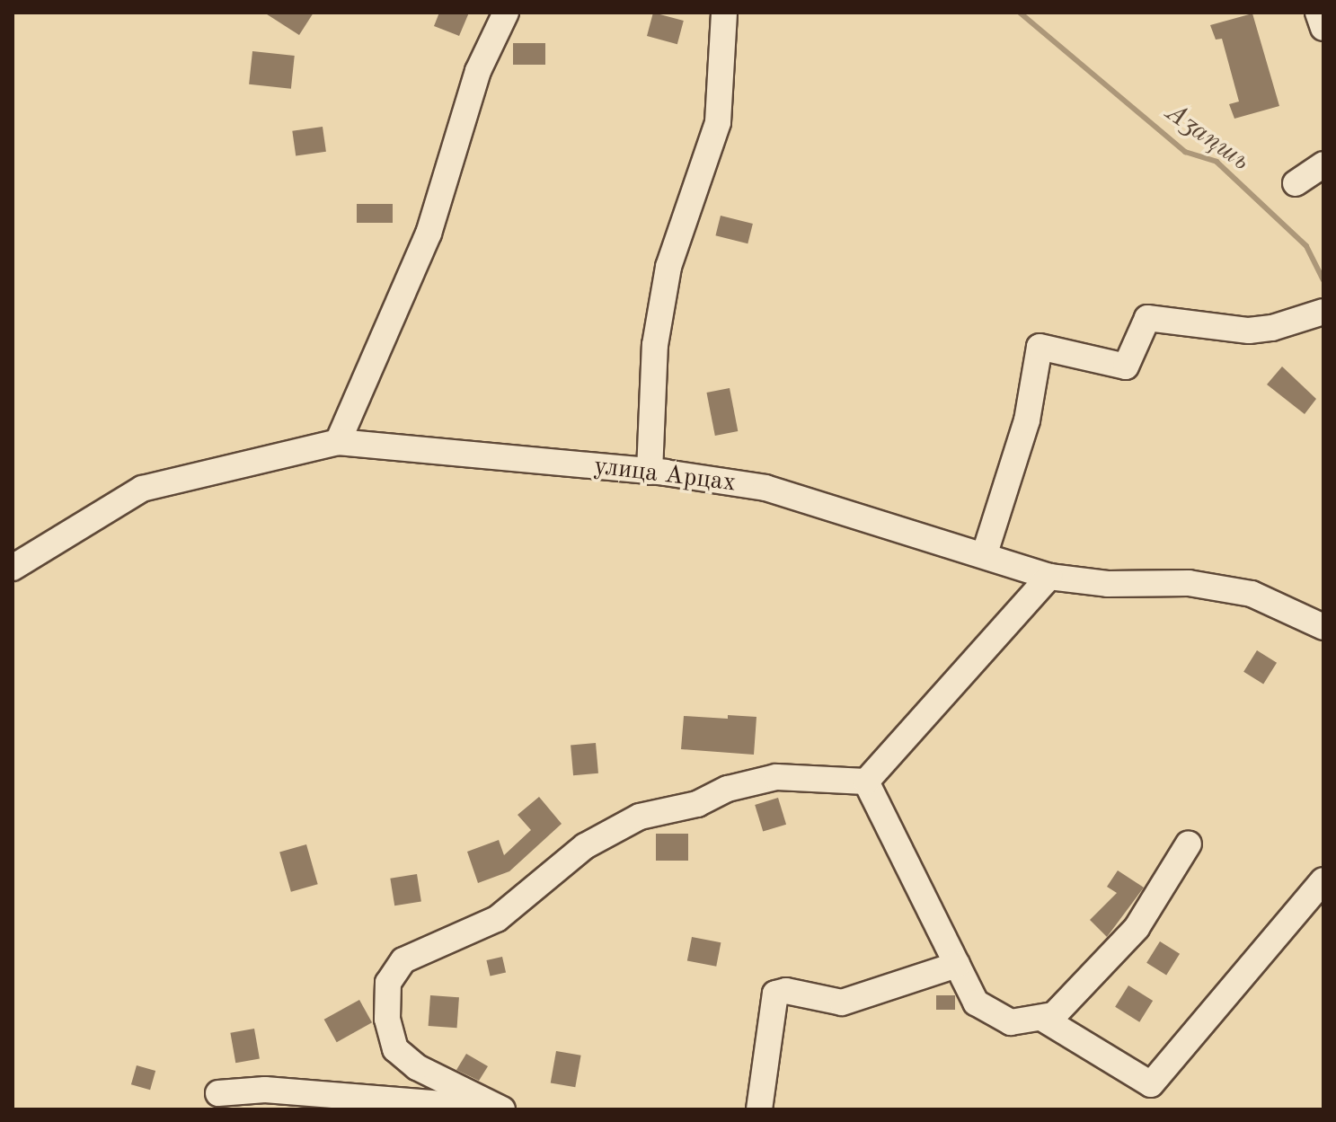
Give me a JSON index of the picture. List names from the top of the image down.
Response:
{
  "streets": {
    "street": ["улица Арцах"]
  },
  "water": ["Аӡаԥшь"]
}
